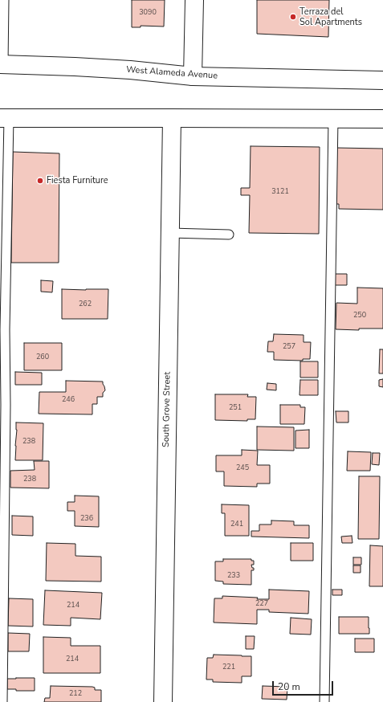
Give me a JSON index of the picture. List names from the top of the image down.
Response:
{
  "streets": {
    "main road": ["West Alameda Avenue", "South Grove Street"]
  },
  "places": ["Terraza del Sol Apartments", "Fiesta Furniture"],
  "house_numbers": [
    "3090",
    "3121",
    "262",
    "250",
    "257",
    "260",
    "246",
    "251",
    "238",
    "245",
    "238",
    "236",
    "241",
    "233",
    "227",
    "214",
    "214",
    "221",
    "212"
  ],
  "scale_bar": "20 m"
}
